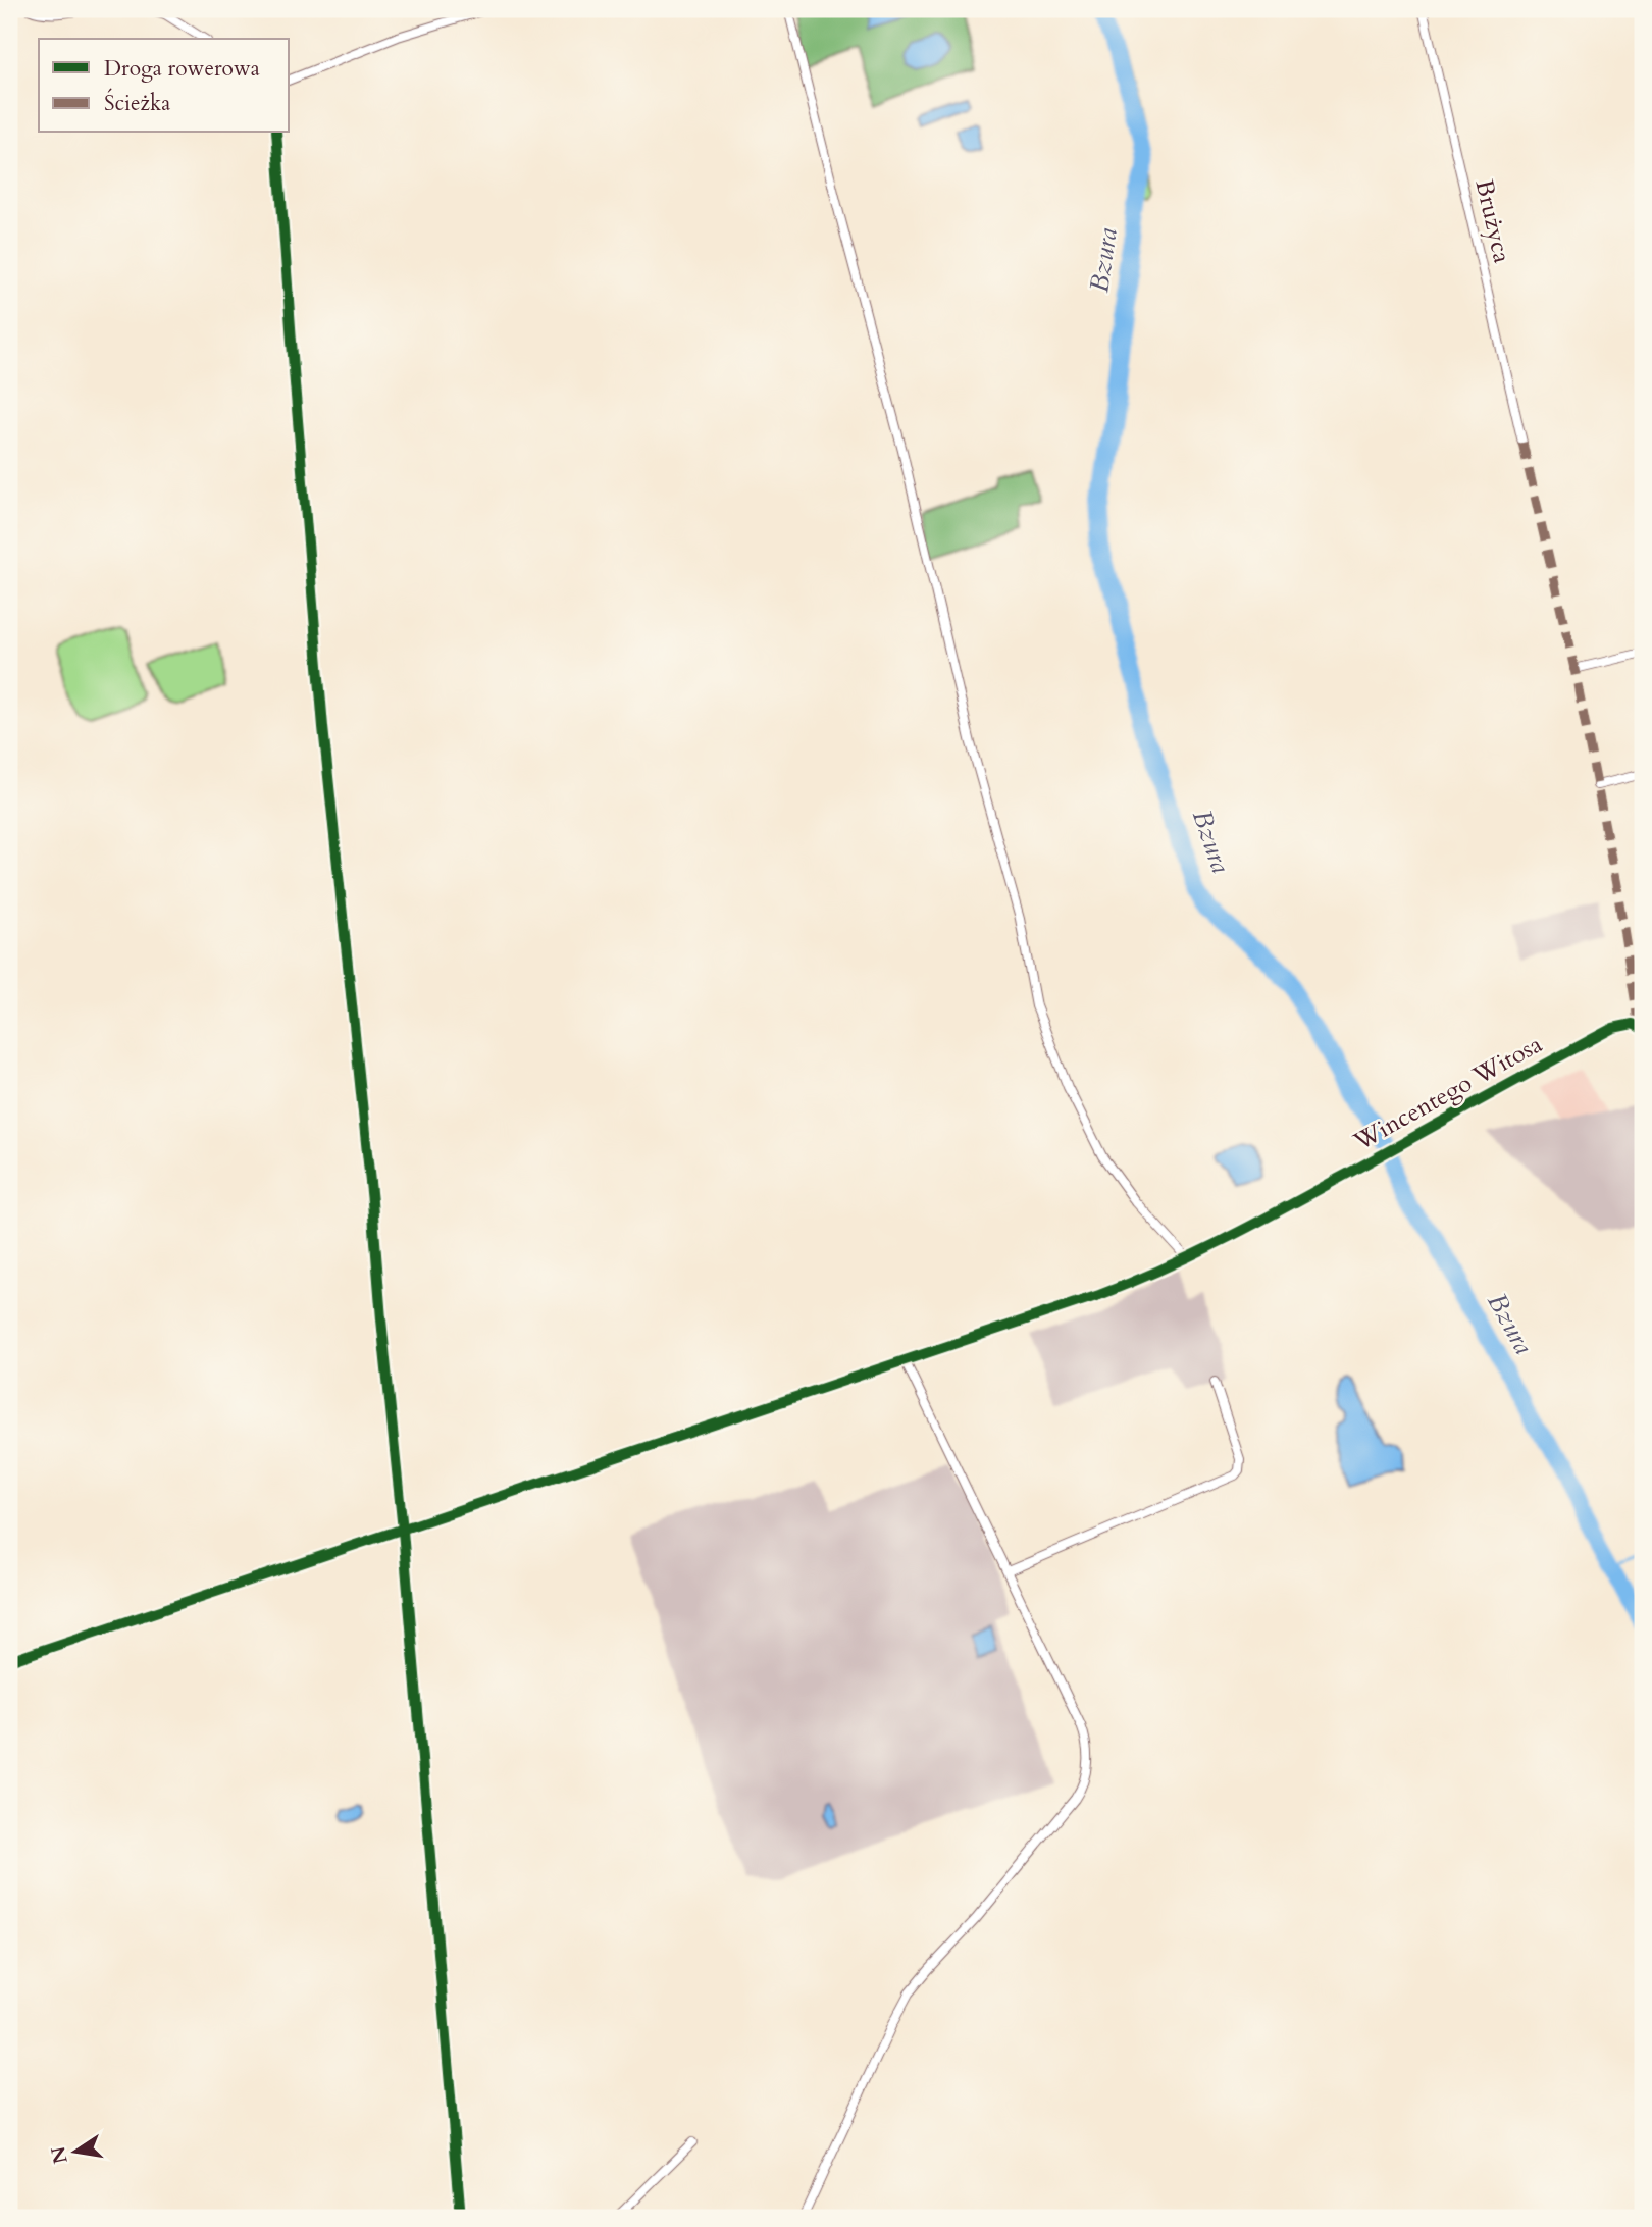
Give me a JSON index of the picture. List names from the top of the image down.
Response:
{
  "streets": {
    "street": ["Brużyca", "Wincentego Witosa"]
  },
  "water": ["Bzura"],
  "legend": ["Droga rowerowa", "Ścieżka"],
  "north": "left"
}
